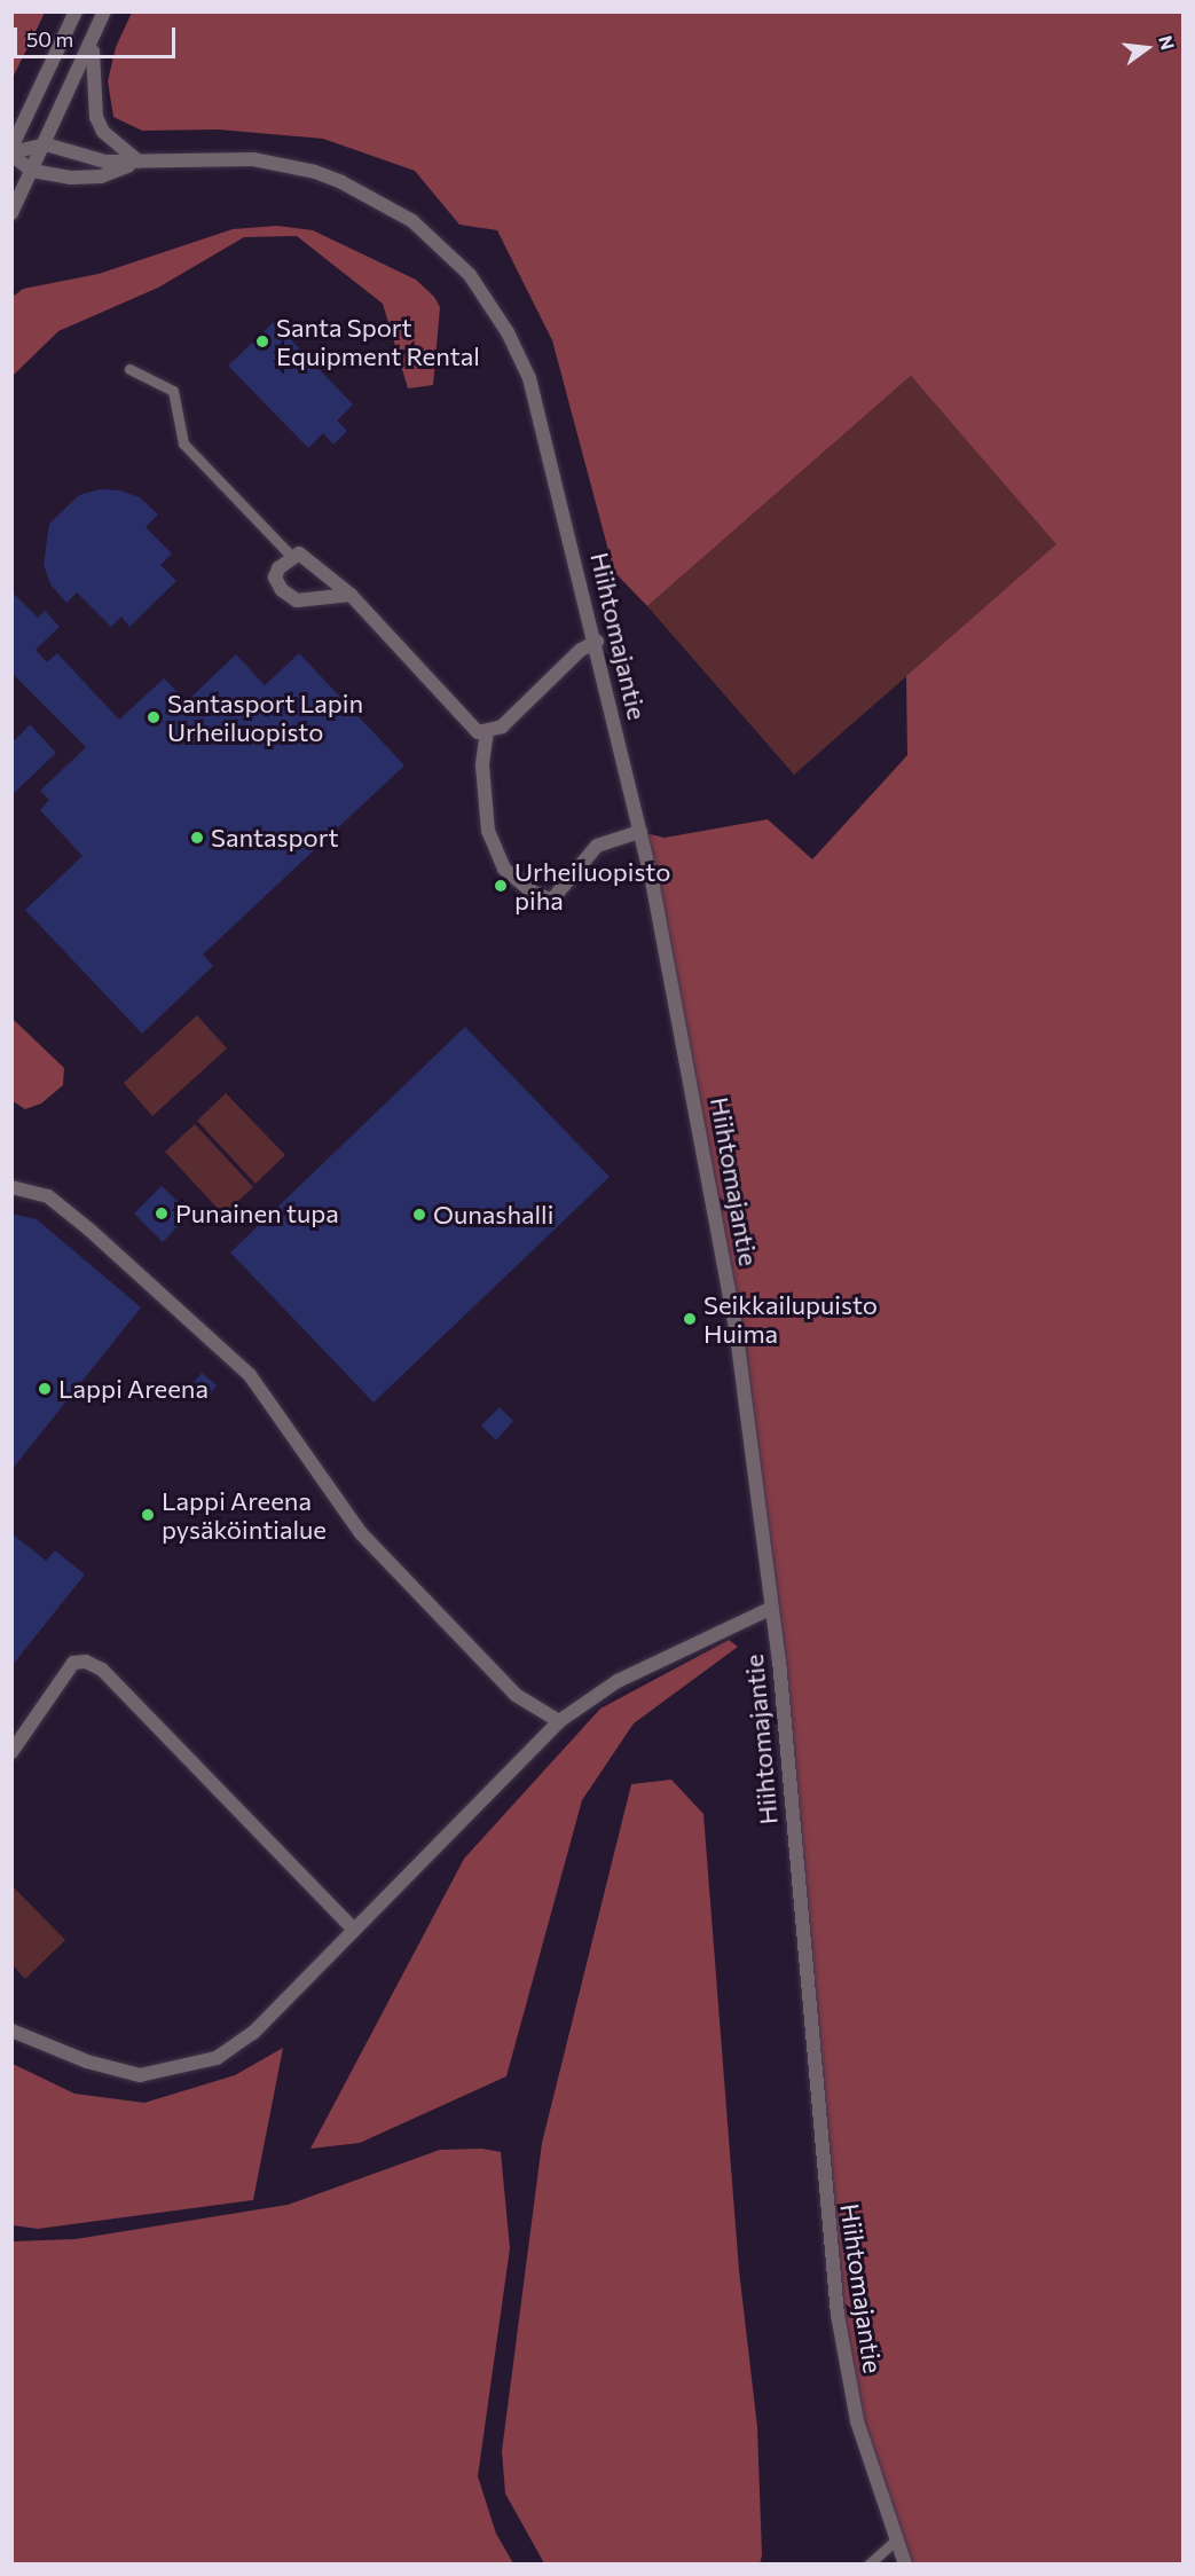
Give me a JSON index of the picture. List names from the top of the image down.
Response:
{
  "streets": {
    "street": ["Hiihtomajantie"]
  },
  "places": [
    "Santa Sport Equipment Rental",
    "Santasport Lapin Urheiluopisto",
    "Santasport",
    "Urheiluopisto piha",
    "Punainen tupa",
    "Ounashalli",
    "Seikkailupuisto Huima",
    "Lappi Areena",
    "Lappi Areena pysäköintialue"
  ],
  "scale_bar": "50 m",
  "north": "right"
}
